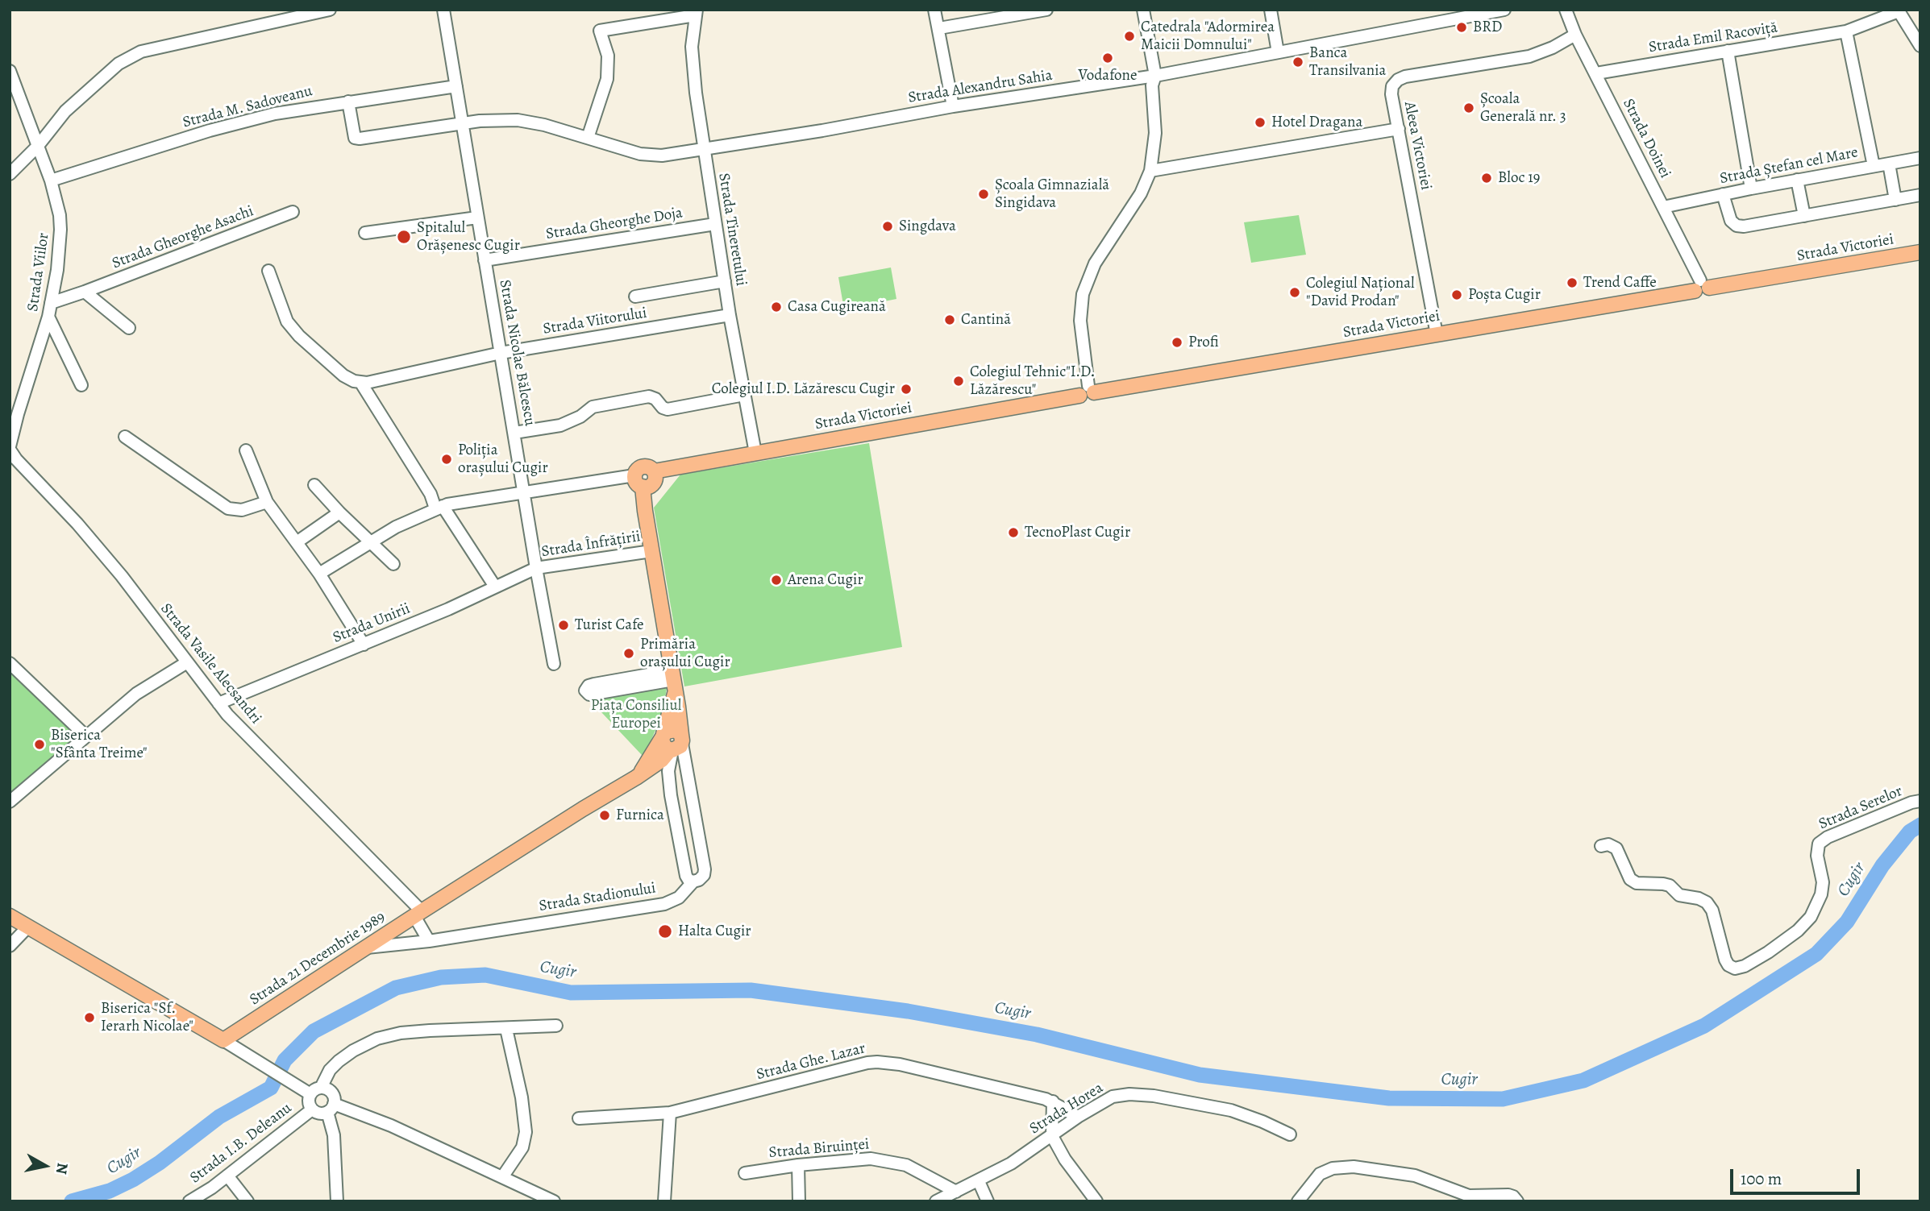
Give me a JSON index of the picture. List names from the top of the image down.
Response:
{
  "streets": {
    "main road": ["Strada Victoriei", "Strada 21 Decembrie 1989"],
    "street": [
      "Strada Emil Racoviță",
      "Strada Alexandru Sahia",
      "Strada M. Sadoveanu",
      "Strada Doinei",
      "Aleea Victoriei",
      "Strada Ștefan cel Mare",
      "Strada Gheorghe Doja",
      "Strada Tineretului",
      "Strada Gheorghe Asachi",
      "Strada Viilor",
      "Strada Viitorului",
      "Strada Nicolae Bălcescu",
      "Strada Înfrățirii",
      "Strada Unirii",
      "Strada Vasile Alecsandri",
      "Strada Serelor",
      "Strada Stadionului",
      "Strada Ghe. Lazar",
      "Strada Horea",
      "Strada I.B. Deleanu",
      "Strada Biruinței"
    ]
  },
  "crossings": [
    ["Strada Emil Racoviță", "Strada Doinei"],
    ["Strada Alexandru Sahia", "Strada M. Sadoveanu"],
    ["Strada Alexandru Sahia", "Strada Tineretului"],
    ["Strada Alexandru Sahia", "Strada Nicolae Bălcescu"],
    ["Strada M. Sadoveanu", "Strada Viilor"],
    ["Strada M. Sadoveanu", "Strada Nicolae Bălcescu"],
    ["Strada Doinei", "Aleea Victoriei"],
    ["Strada Doinei", "Strada Ștefan cel Mare"],
    ["Strada Doinei", "Strada Victoriei"],
    ["Aleea Victoriei", "Strada Victoriei"],
    ["Strada Gheorghe Doja", "Strada Tineretului"],
    ["Strada Gheorghe Doja", "Strada Nicolae Bălcescu"],
    ["Strada Tineretului", "Strada Victoriei"],
    ["Strada Tineretului", "Strada Viitorului"],
    ["Strada Gheorghe Asachi", "Strada Viilor"],
    ["Strada Viilor", "Strada Vasile Alecsandri"],
    ["Strada Viitorului", "Strada Nicolae Bălcescu"],
    ["Strada Nicolae Bălcescu", "Strada Înfrățirii"],
    ["Strada Nicolae Bălcescu", "Strada Unirii"],
    ["Strada Înfrățirii", "Strada Unirii"],
    ["Strada Unirii", "Strada Vasile Alecsandri"],
    ["Strada Vasile Alecsandri", "Strada 21 Decembrie 1989"],
    ["Strada Stadionului", "Strada 21 Decembrie 1989"],
    ["Strada Ghe. Lazar", "Strada Horea"],
    ["Strada Horea", "Strada Biruinței"]
  ],
  "water": ["Cugir"],
  "parks": ["Piața Consiliul Europei"],
  "places": [
    "BRD",
    "Catedrala \"Adormirea Maicii Domnului\"",
    "Vodafone",
    "Banca Transilvania",
    "Școala Generală nr. 3",
    "Hotel Dragana",
    "Bloc 19",
    "Școala Gimnazială Singidava",
    "Singdava",
    "Spitalul Orășenesc Cugir",
    "Trend Caffe",
    "Colegiul Național \"David Prodan\"",
    "Poșta Cugir",
    "Casa Cugireană",
    "Cantină",
    "Profi",
    "Colegiul Tehnic\"I.D. Lăzărescu\"",
    "Colegiul I.D. Lăzărescu Cugir",
    "Poliția orașului Cugir",
    "TecnoPlast Cugir",
    "Arena Cugir",
    "Turist Cafe",
    "Primăria orașului Cugir",
    "Biserica \"Sfânta Treime\"",
    "Furnica",
    "Halta Cugir",
    "Biserica \"Sf. Ierarh Nicolae\""
  ],
  "scale_bar": "100 m",
  "north": "right"
}
